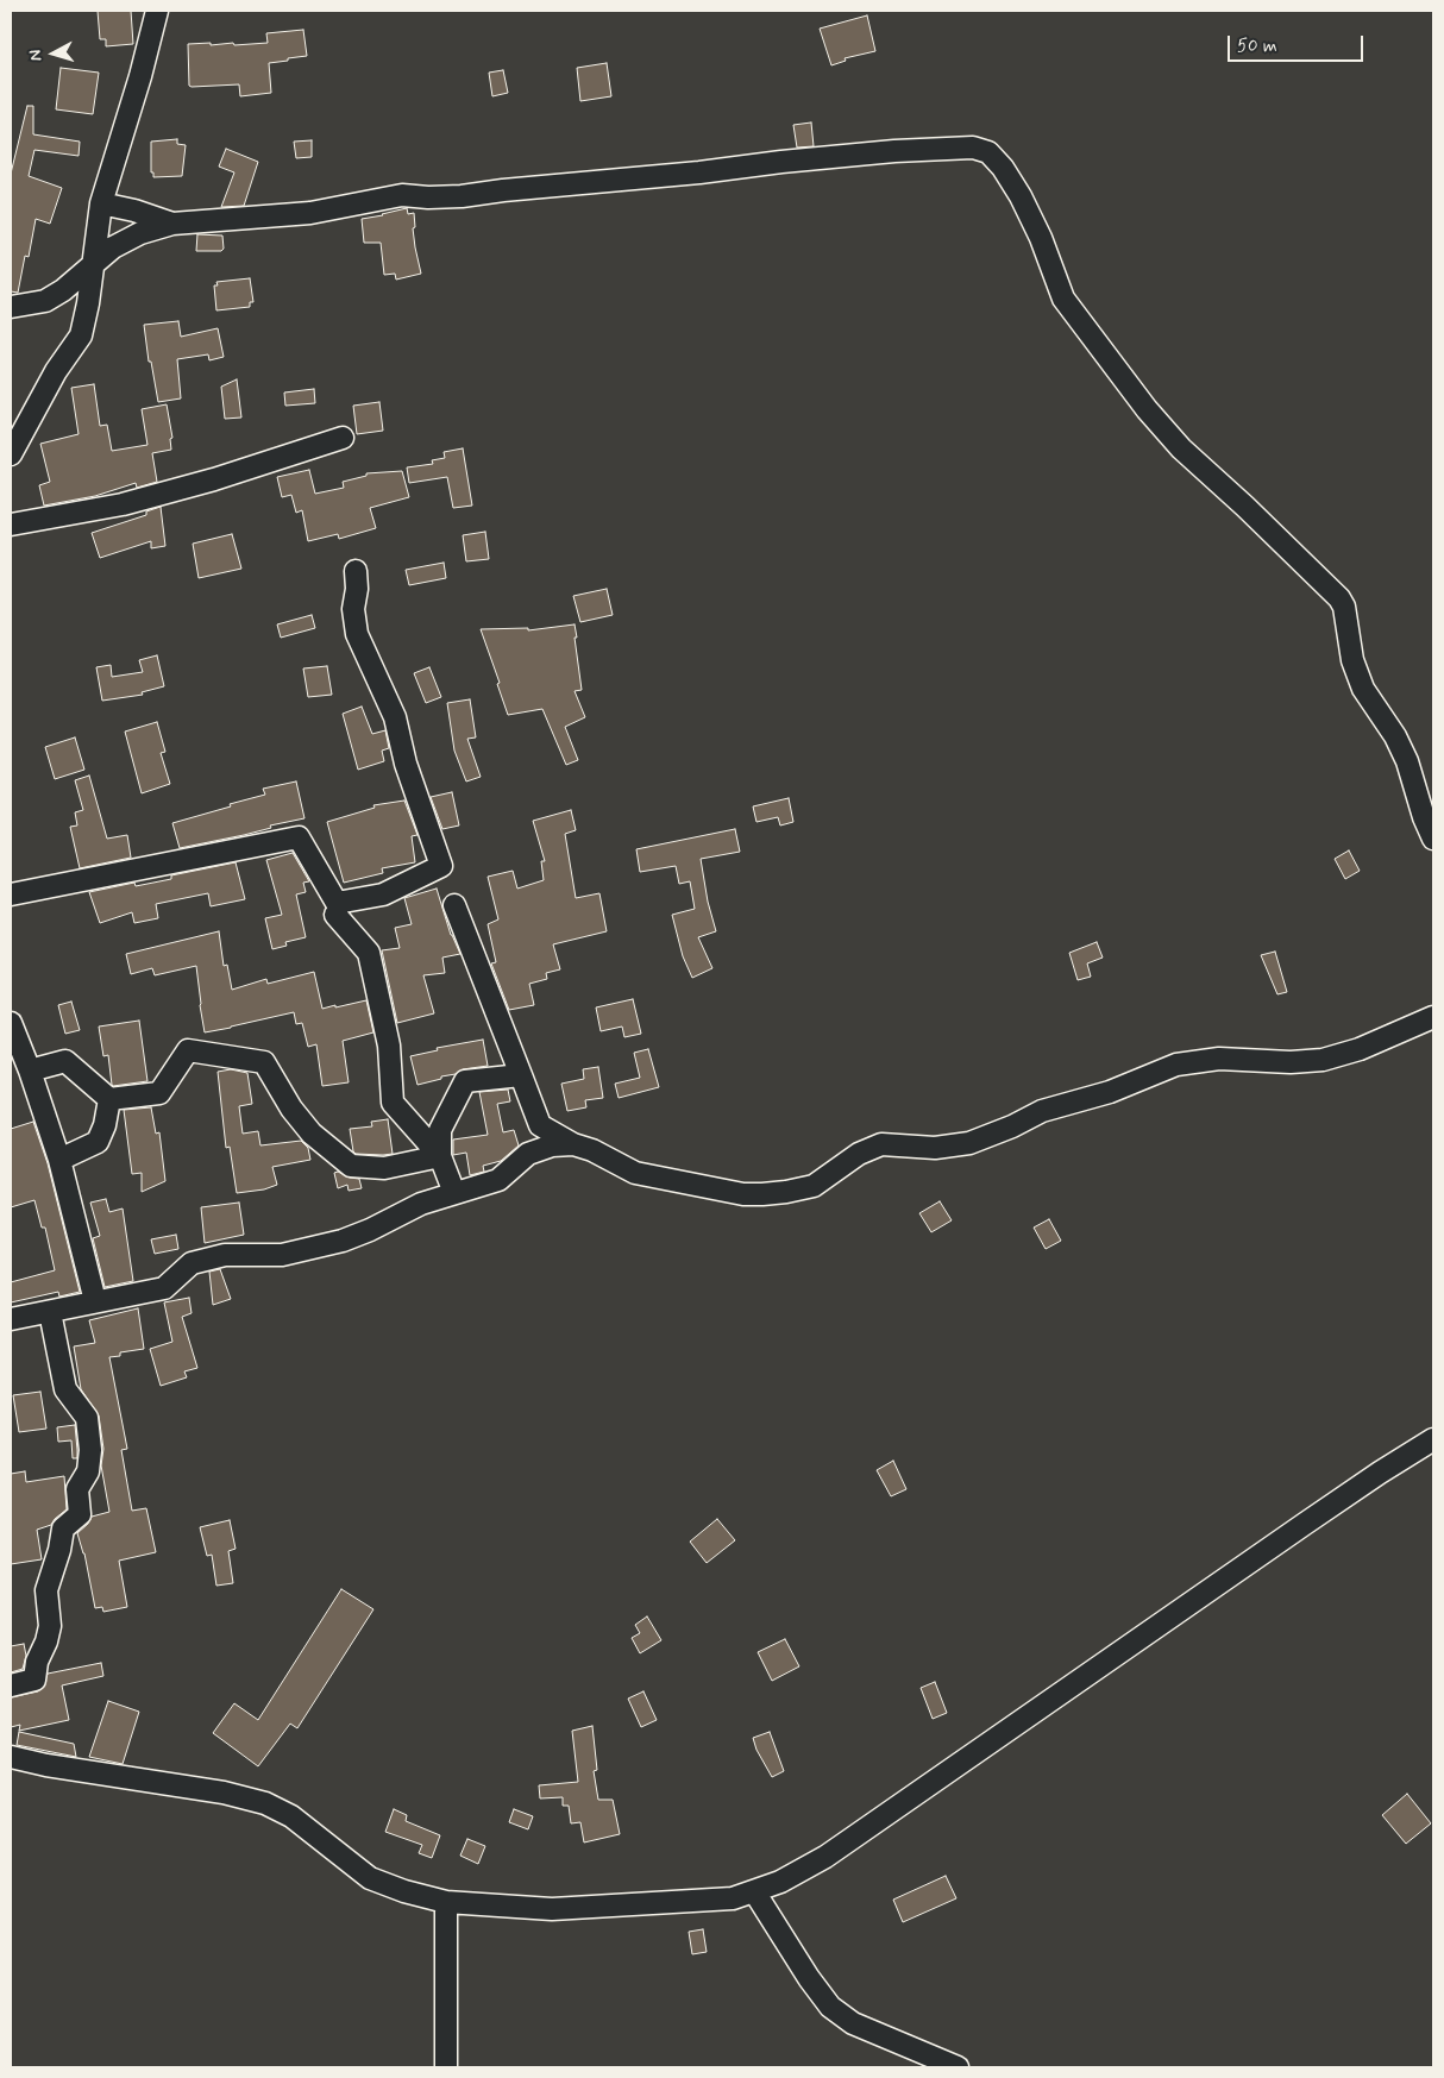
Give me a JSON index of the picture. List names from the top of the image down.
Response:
{
  "scale_bar": "50 m",
  "north": "left"
}
